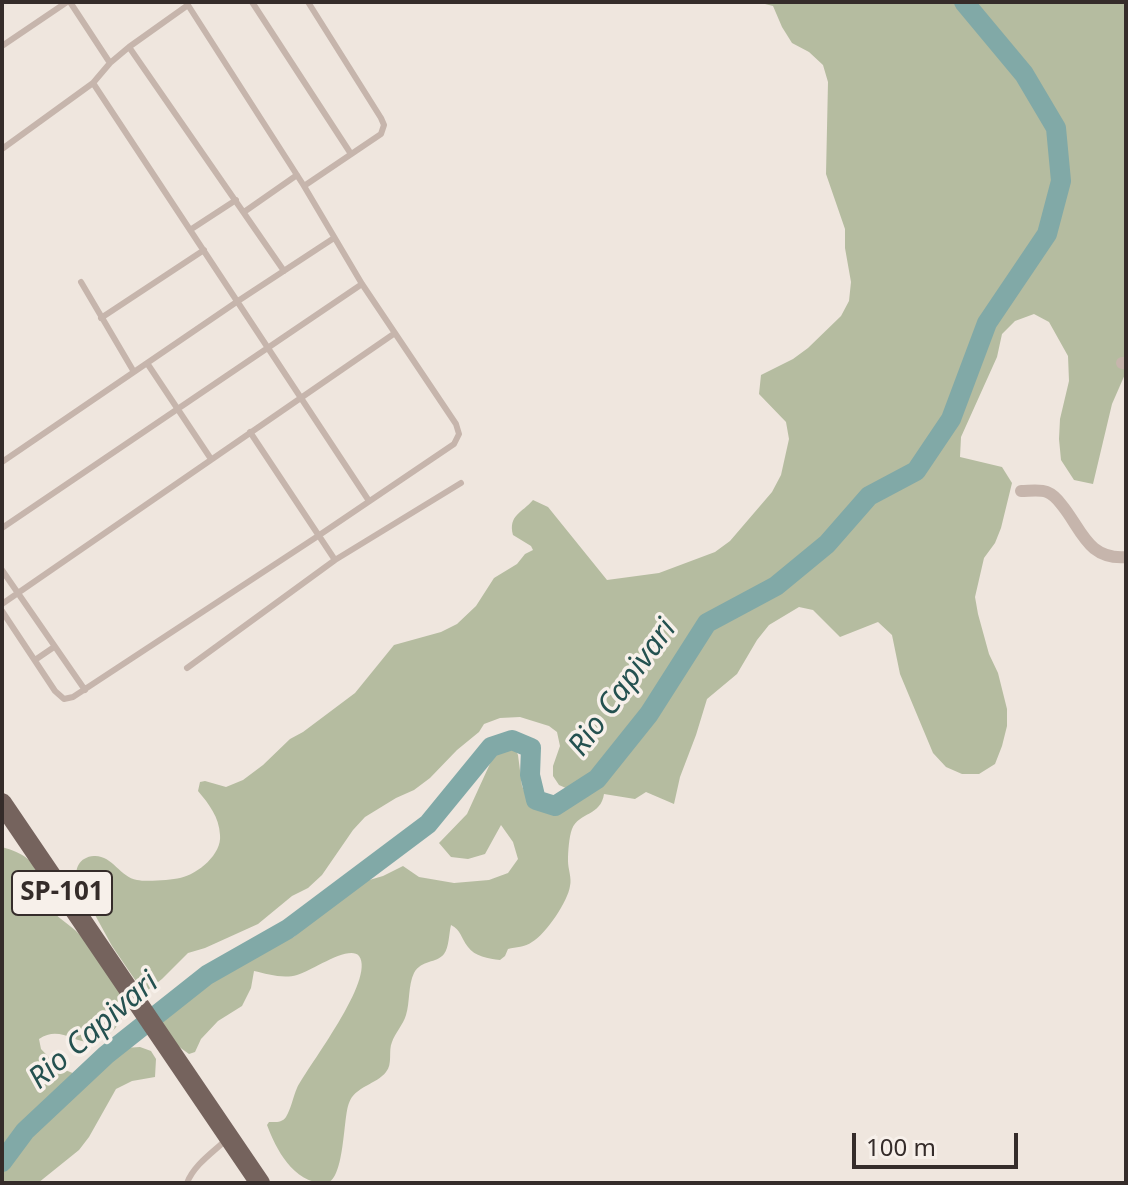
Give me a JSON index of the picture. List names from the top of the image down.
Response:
{
  "streets": {
    "main road": ["SP-101"]
  },
  "water": ["Rio Capivari"],
  "scale_bar": "100 m"
}
